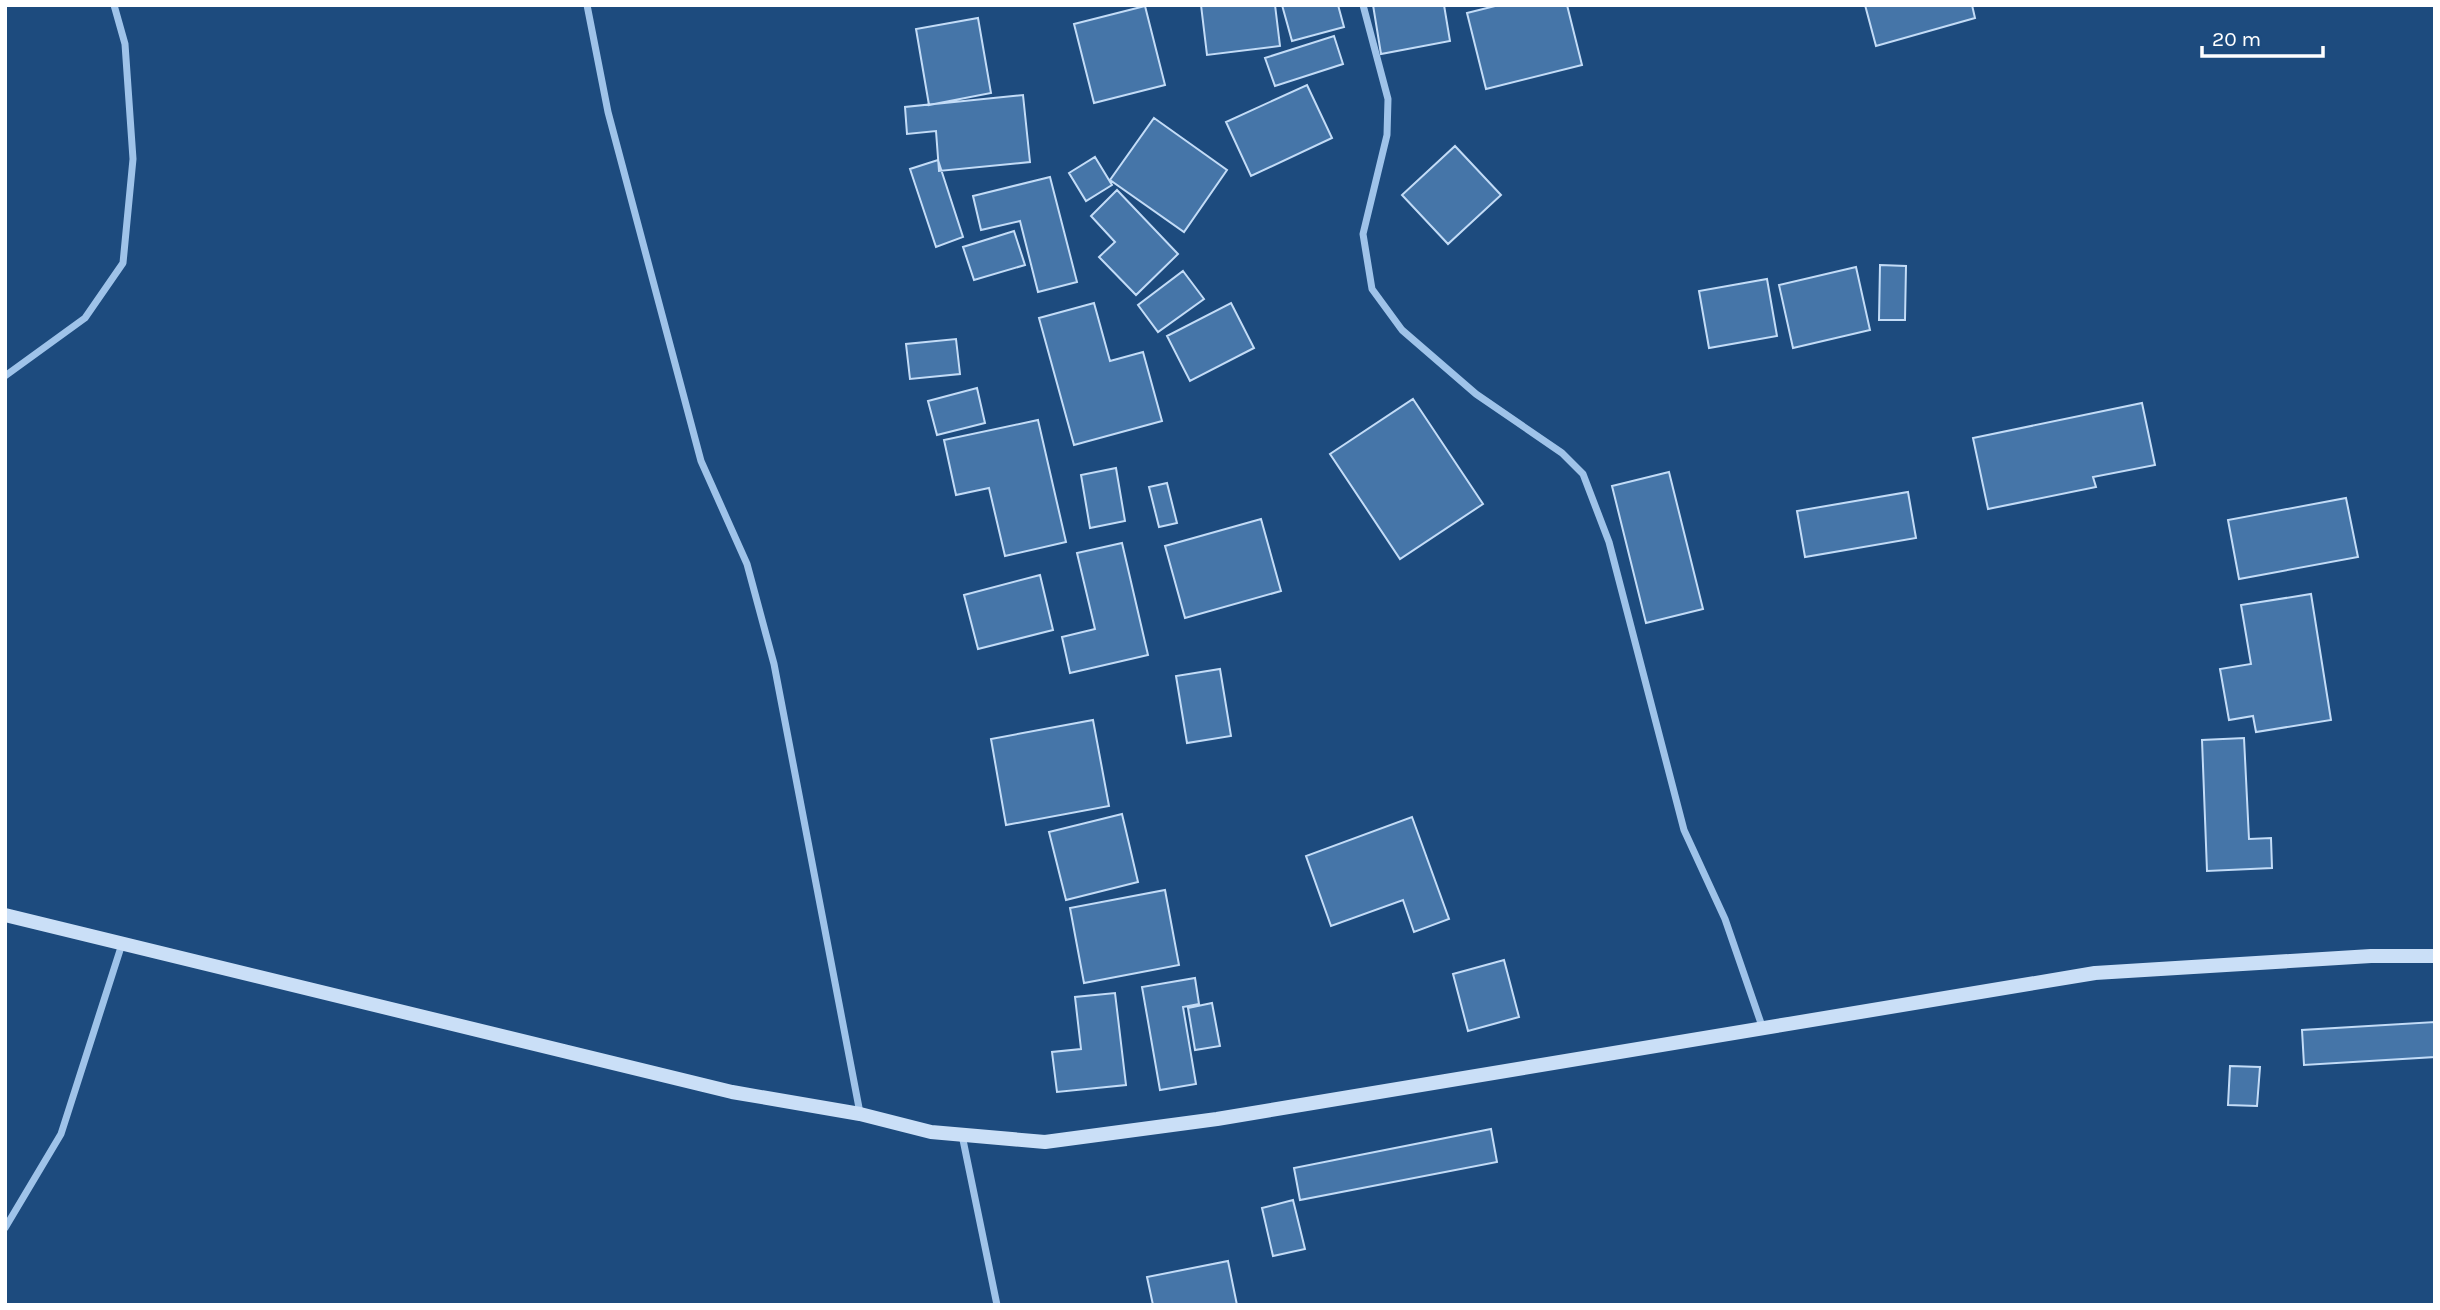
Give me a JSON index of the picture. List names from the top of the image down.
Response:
{
  "scale_bar": "20 m"
}
